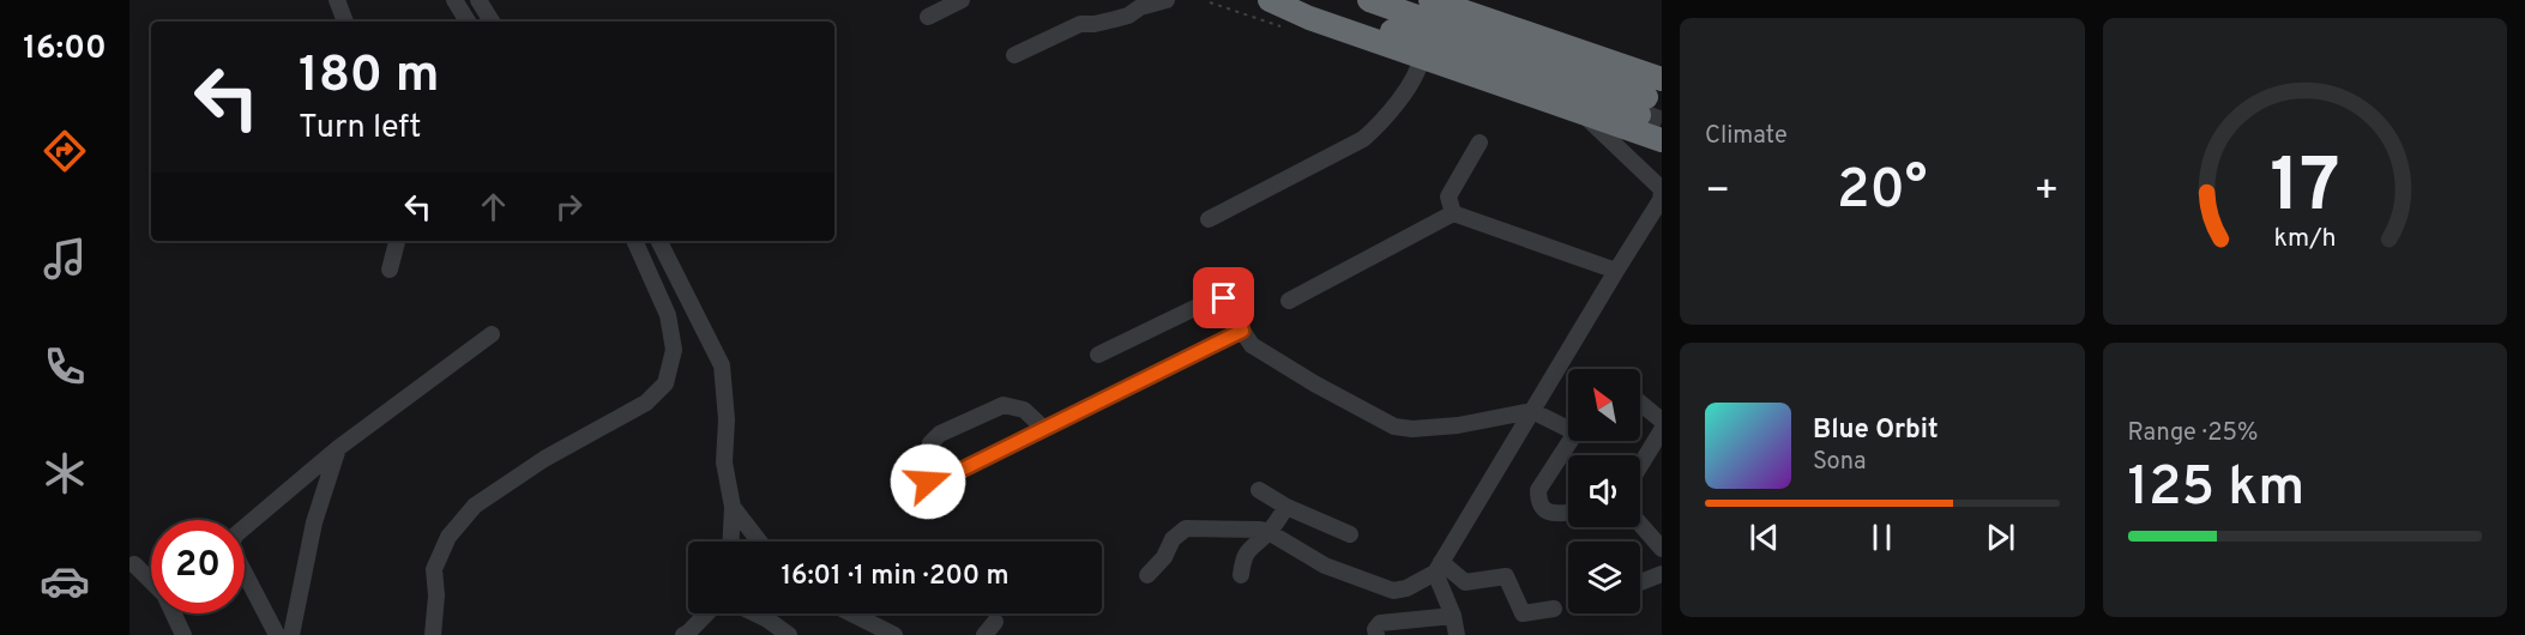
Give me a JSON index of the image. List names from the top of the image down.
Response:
{
  "north": "top left",
  "page": {
    "tabs": "16:00",
    "tile": [
      "Climate",
      ["Range · 25%", "125 km"]
    ],
    "turn": ["180 m", "Turn left"],
    "heat": ["−", "20°", "+"],
    "song": ["Blue Orbit", "Sona"],
    "limit": "20",
    "trip": "16:01 · 1 min · 200 m",
    "gauge": ["17", "km/h"]
  }
}
